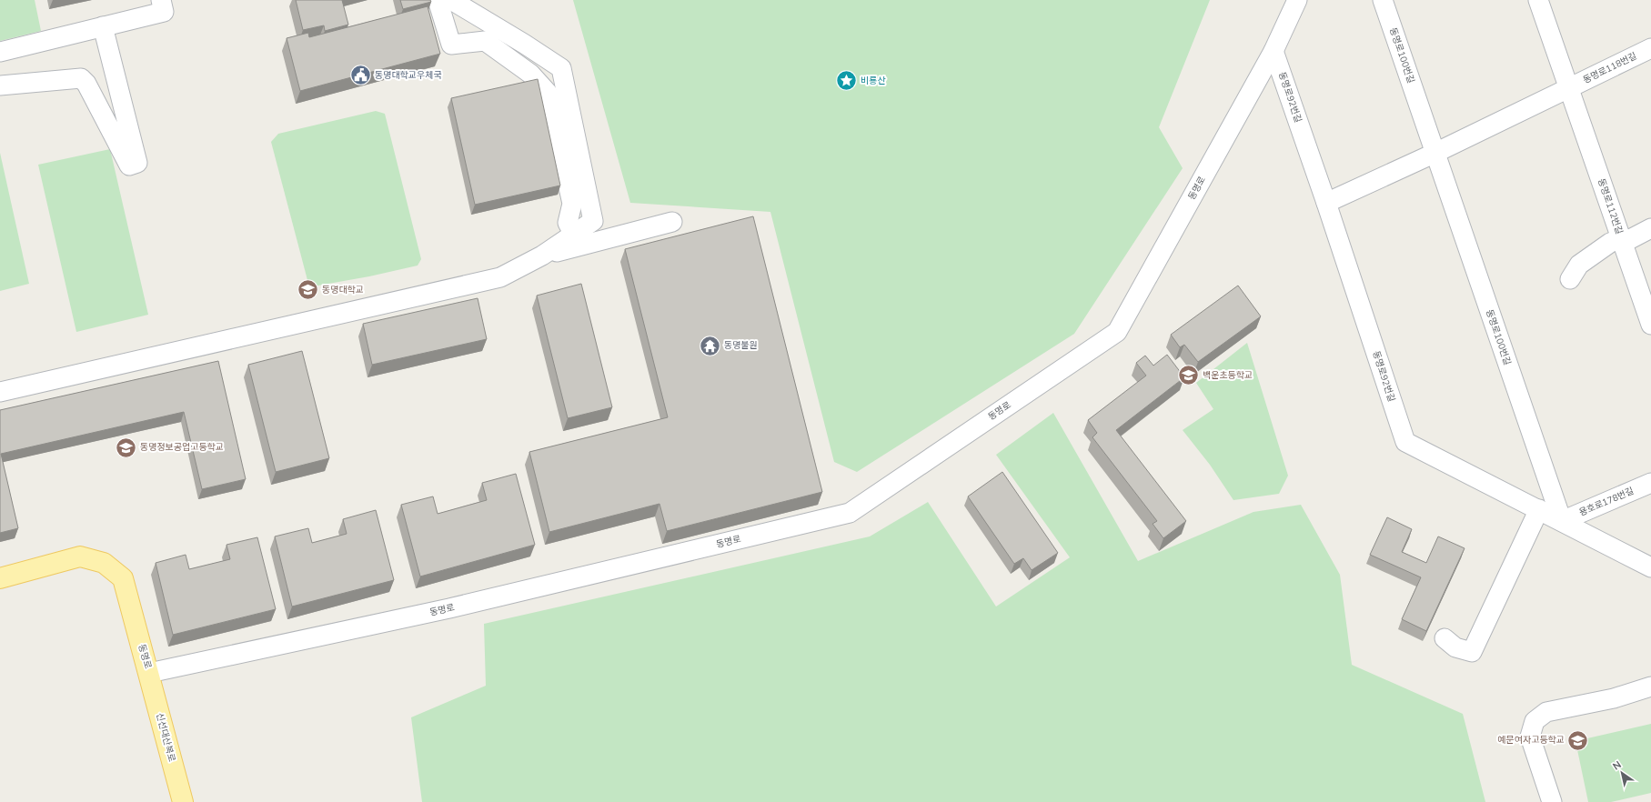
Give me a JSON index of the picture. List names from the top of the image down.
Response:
{
  "streets": {
    "main road": ["동명로", "신선대산복로"],
    "street": [
      "동명로100번길",
      "동명로118번길",
      "동명로92번길",
      "동명로112번길",
      "용호로178번길"
    ]
  },
  "crossings": [
    ["동명로100번길", "동명로92번길"],
    ["동명로100번길", "용호로178번길"],
    ["동명로118번길", "동명로112번길"],
    ["동명로92번길", "동명로"],
    ["동명로92번길", "용호로178번길"],
    ["동명로", "신선대산복로"]
  ],
  "places": {
    "public building": ["동명대학교우체국"],
    "place": ["비룡산"],
    "school or university": [
      "동명대학교",
      "백운초등학교",
      "동명정보공업고등학교",
      "예문여자고등학교"
    ],
    "temple": ["동명불원"]
  },
  "north": "top left"
}
